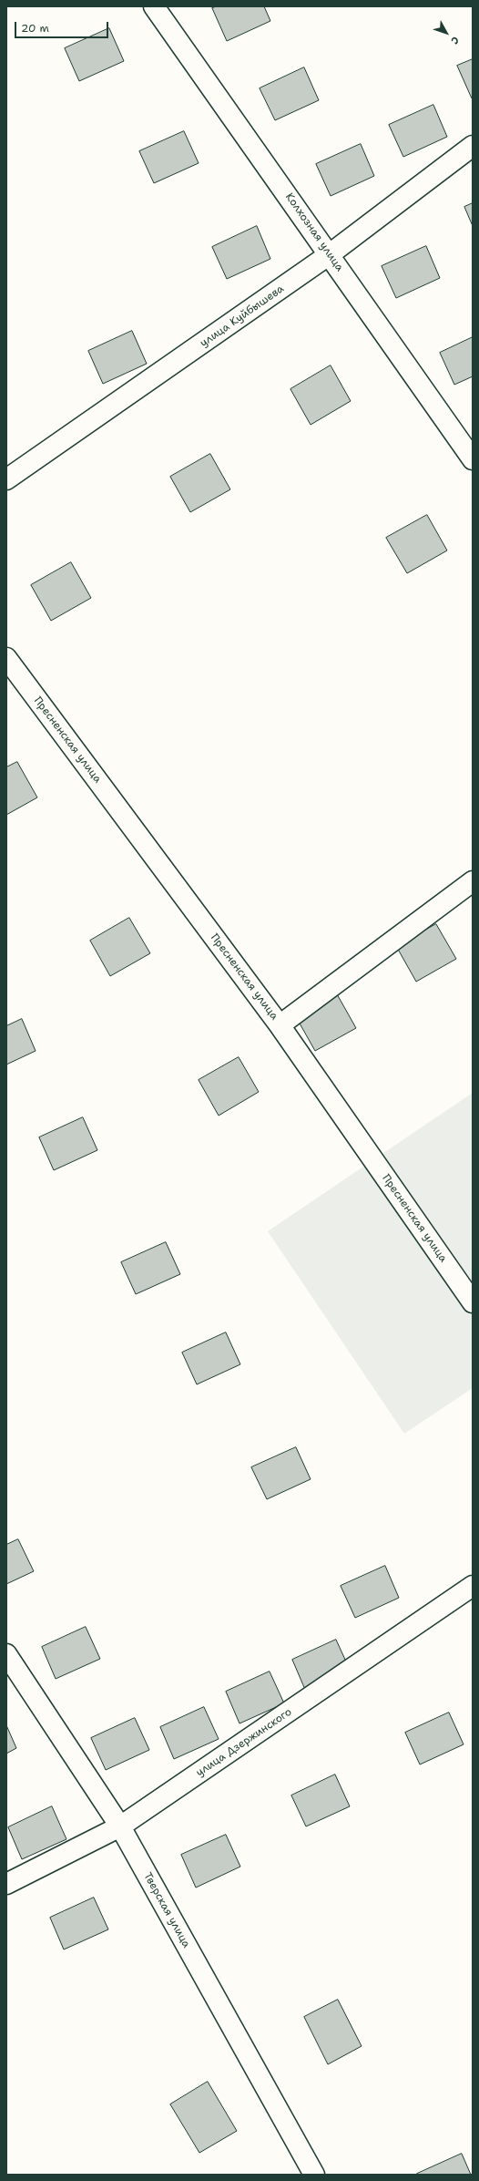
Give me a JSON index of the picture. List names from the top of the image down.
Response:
{
  "streets": {
    "street": [
      "Колхозная улица",
      "улица Куйбышева",
      "Пресненская улица",
      "улица Дзержинского",
      "Тверская улица"
    ]
  },
  "crossings": [
    ["Колхозная улица", "улица Куйбышева"],
    ["улица Дзержинского", "Тверская улица"]
  ],
  "scale_bar": "20 m",
  "north": "bottom right"
}
